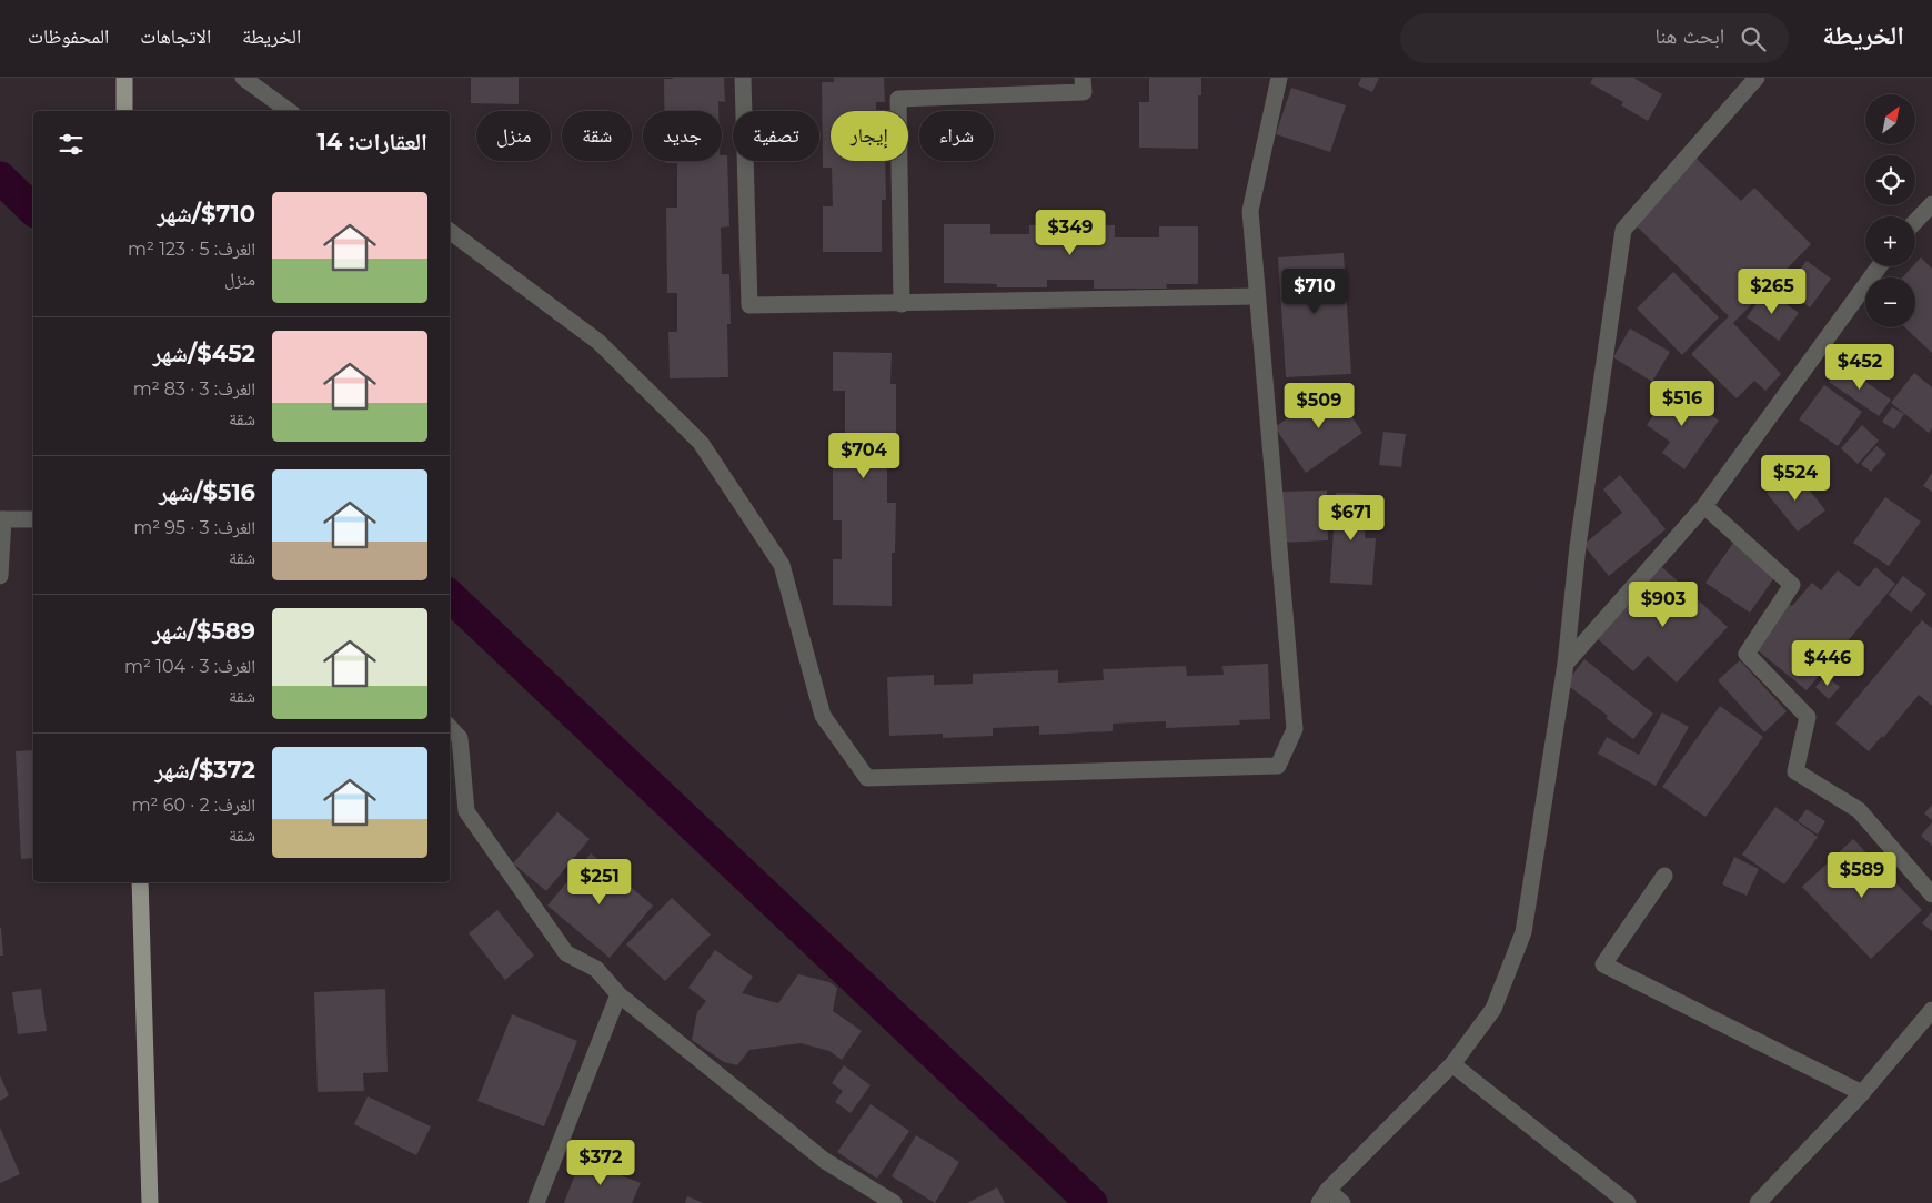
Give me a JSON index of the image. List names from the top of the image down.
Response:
{
  "north": "top right",
  "page": {
    "header": "الخريطة",
    "search": "ابحث هنا",
    "nav": ["الخريطة", "الاتجاهات", "المحفوظات"],
    "map_buttons": ["+", "−"],
    "chip": [
      "شراء",
      "إيجار",
      "تصفية",
      "جديد",
      "شقة",
      "منزل"
    ],
    "heading": "العقارات: 14",
    "list": [
      {
        "name": "$710/شهر",
        "note": "الغرف: 5 · 123 m² · منزل"
      },
      {
        "name": "$452/شهر",
        "note": "الغرف: 3 · 83 m² · شقة"
      },
      {
        "name": "$516/شهر",
        "note": "الغرف: 3 · 95 m² · شقة"
      },
      {
        "name": "$589/شهر",
        "note": "الغرف: 3 · 104 m² · شقة"
      },
      {
        "name": "$372/شهر",
        "note": "الغرف: 2 · 60 m² · شقة"
      }
    ],
    "price": [
      "$349",
      "$710",
      "$265",
      "$452",
      "$516",
      "$509",
      "$704",
      "$524",
      "$671",
      "$903",
      "$446",
      "$589",
      "$251",
      "$372"
    ]
  }
}
